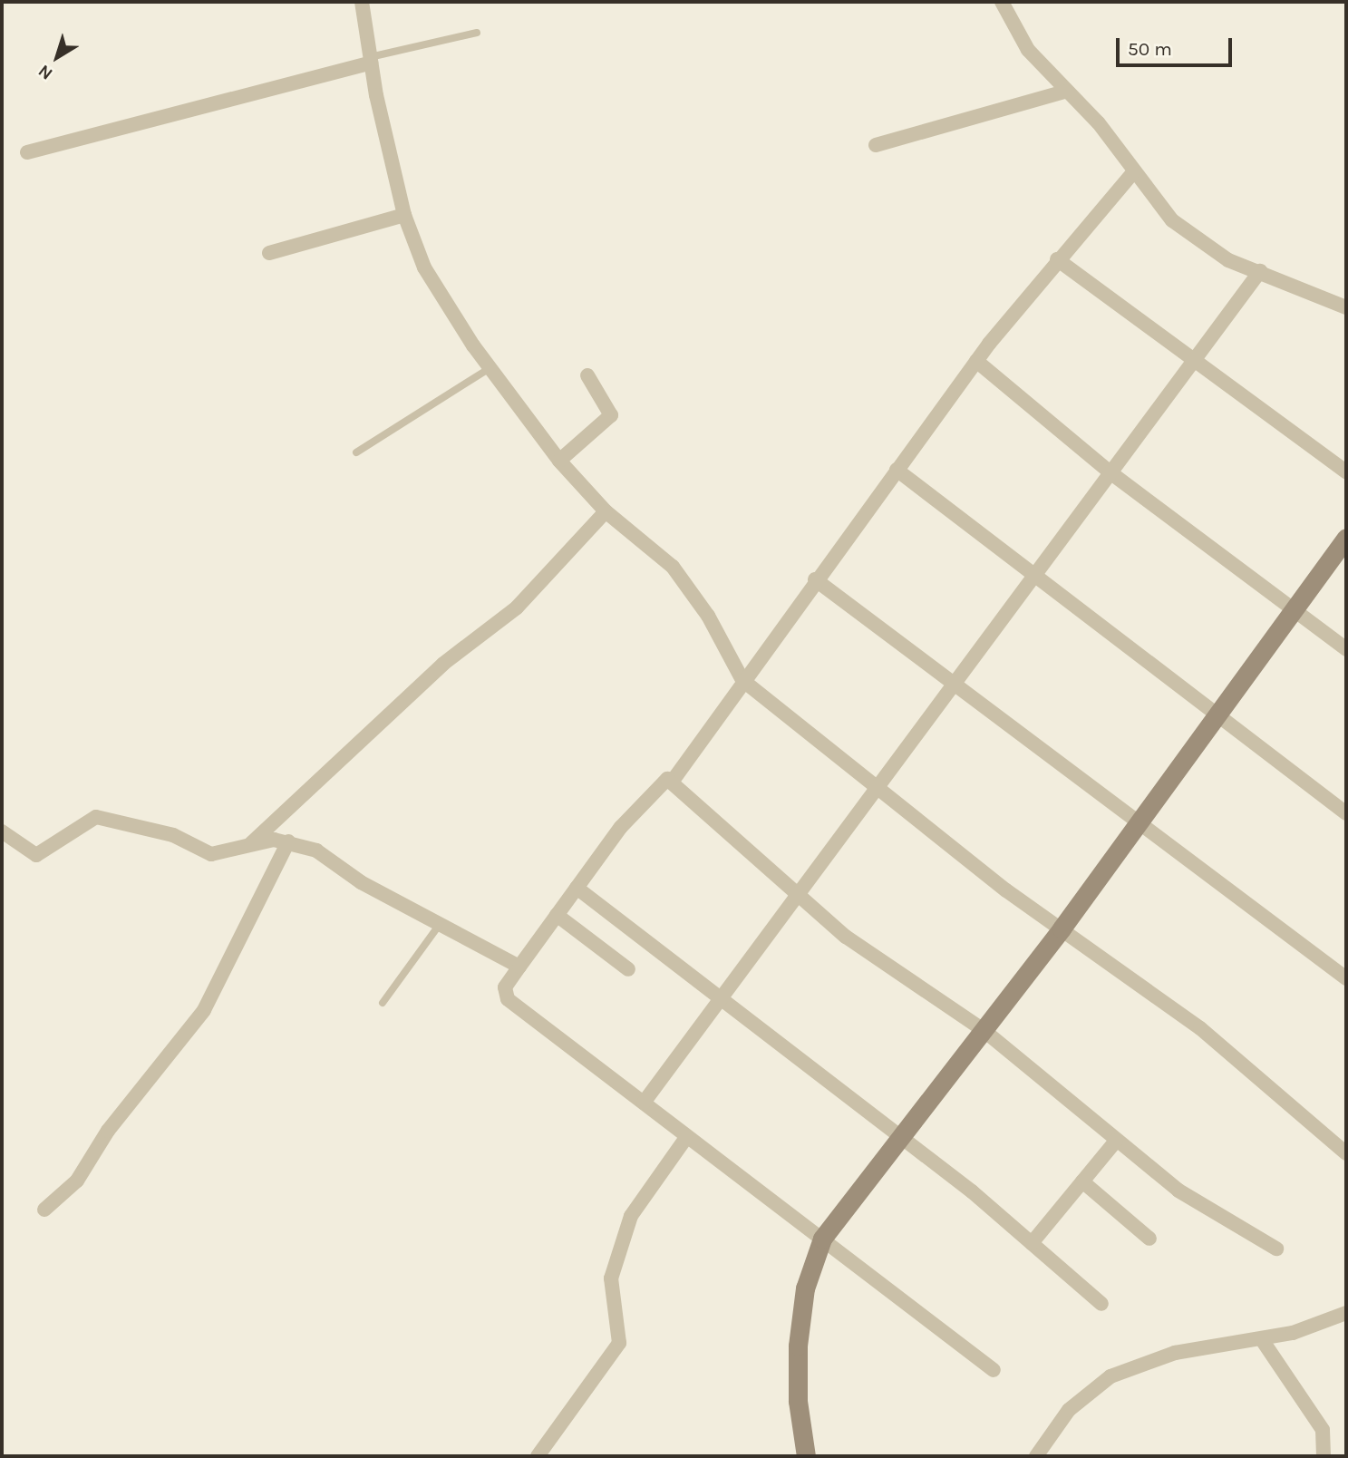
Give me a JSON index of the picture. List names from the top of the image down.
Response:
{
  "scale_bar": "50 m",
  "north": "bottom left"
}
